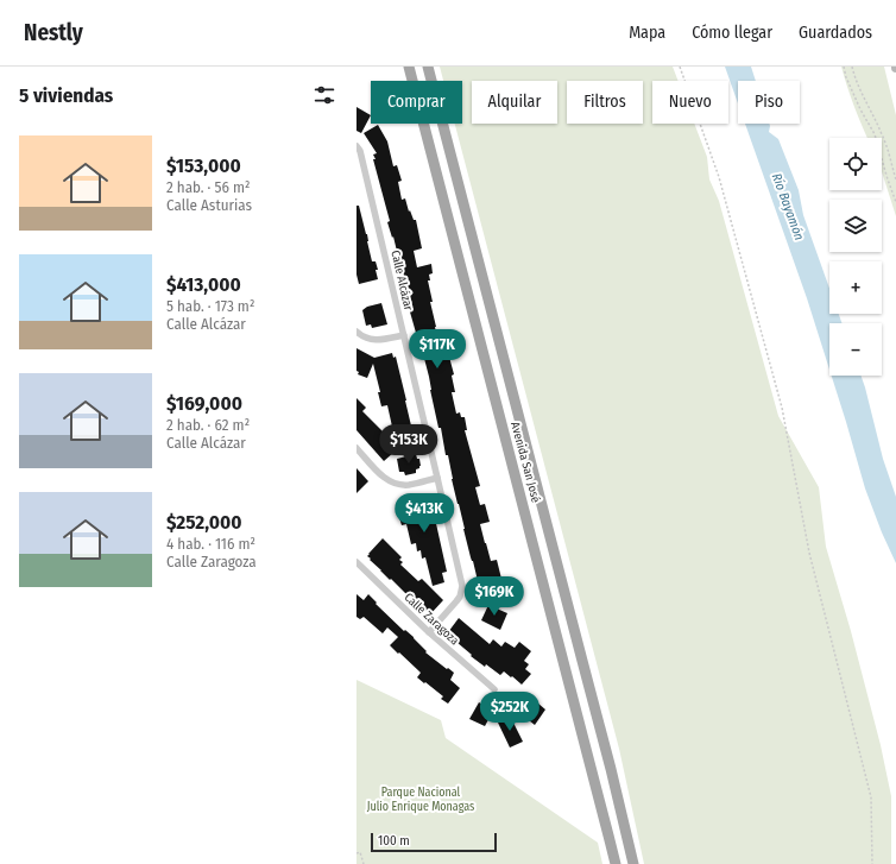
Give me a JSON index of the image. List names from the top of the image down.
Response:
{
  "streets": {
    "main road": ["Avenida San José"],
    "street": ["Calle Alcázar", "Calle Zaragoza"]
  },
  "crossings": [
    ["Calle Alcázar", "Calle Zaragoza"]
  ],
  "water": ["Río Bayamón"],
  "parks": ["Parque Nacional Julio Enrique Monagas"],
  "scale_bar": "100 m",
  "page": {
    "header": "Nestly",
    "nav": ["Mapa", "Cómo llegar", "Guardados"],
    "heading": "5 viviendas",
    "chip": [
      "Comprar",
      "Alquilar",
      "Filtros",
      "Nuevo",
      "Piso"
    ],
    "list": [
      {
        "name": "$153,000",
        "note": "2 hab. · 56 m² · Calle Asturias"
      },
      {
        "name": "$413,000",
        "note": "5 hab. · 173 m² · Calle Alcázar"
      },
      {
        "name": "$169,000",
        "note": "2 hab. · 62 m² · Calle Alcázar"
      },
      {
        "name": "$252,000",
        "note": "4 hab. · 116 m² · Calle Zaragoza"
      }
    ],
    "map_buttons": ["+", "−"],
    "price": [
      "$117K",
      "$153K",
      "$413K",
      "$169K",
      "$252K"
    ],
    "scale": "100 m"
  }
}
